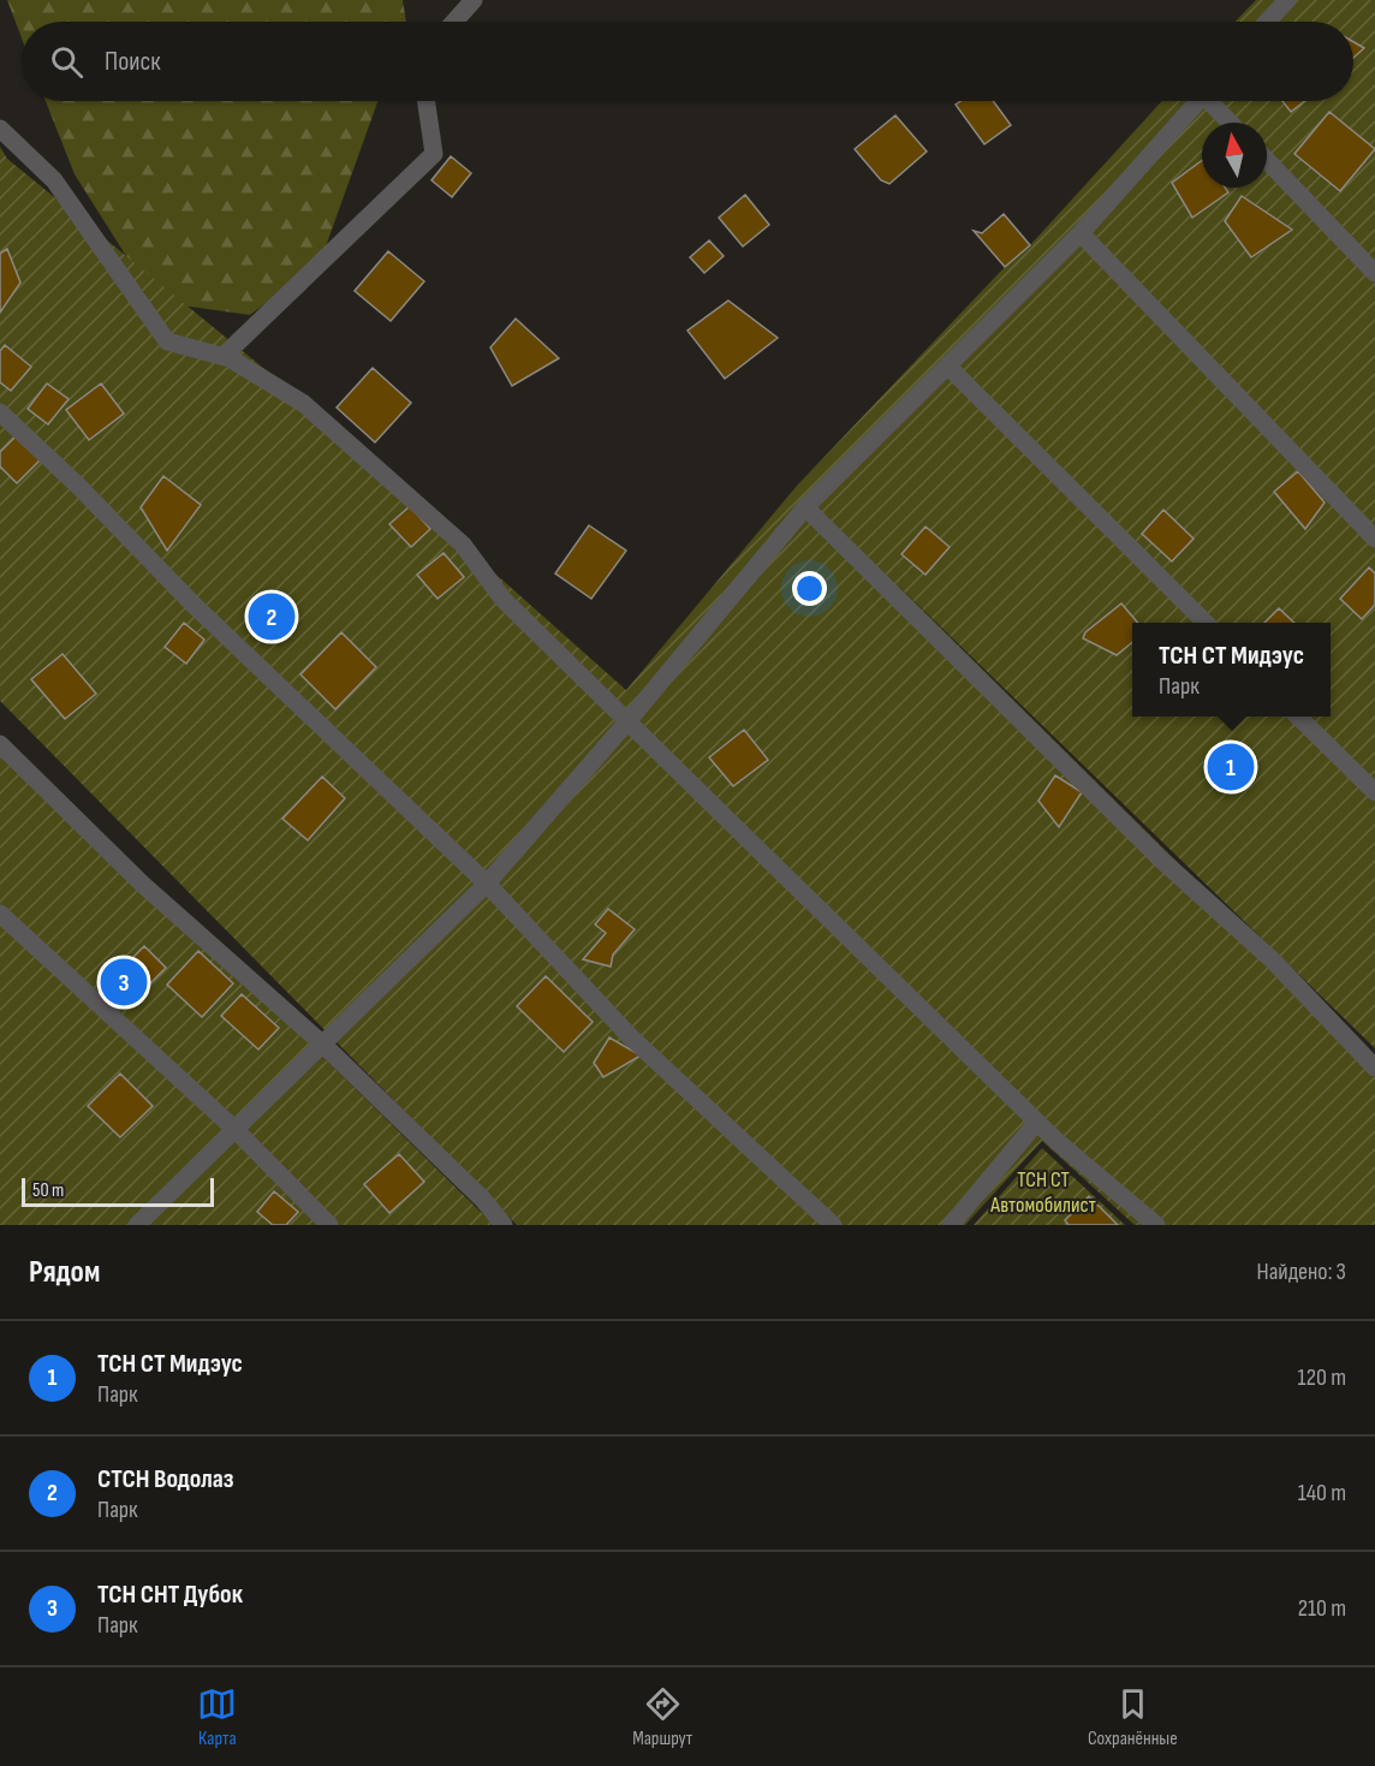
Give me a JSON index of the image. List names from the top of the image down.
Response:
{
  "parks": ["ТСН СТ Автомобилист"],
  "scale_bar": "50 m",
  "north": "top",
  "page": {
    "search": "Поиск",
    "pins": ["2", "1", "3"],
    "popup": ["ТСН СТ Мидэус", "Парк"],
    "scale": "50 m",
    "heading": ["Рядом", "Найдено: 3"],
    "list": [
      {
        "mark": "1",
        "name": "ТСН СТ Мидэус",
        "note": "Парк",
        "value": "120 m"
      },
      {
        "mark": "2",
        "name": "СТСН Водолаз",
        "note": "Парк",
        "value": "140 m"
      },
      {
        "mark": "3",
        "name": "ТСН СНТ Дубок",
        "note": "Парк",
        "value": "210 m"
      }
    ],
    "nav": ["Карта", "Маршрут", "Сохранённые"]
  }
}
